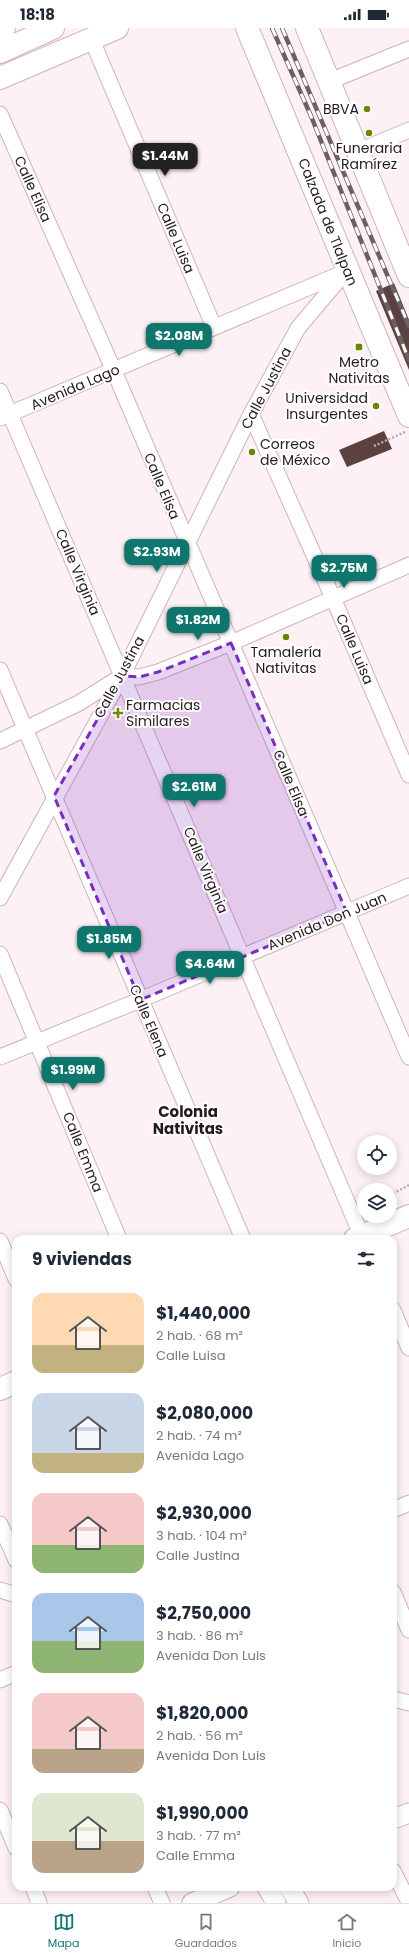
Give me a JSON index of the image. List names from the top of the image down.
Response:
{
  "streets": {
    "main road": ["Calzada de Tlalpan"],
    "street": [
      "Calle Elisa",
      "Calle Luisa",
      "Avenida Lago",
      "Calle Justina",
      "Calle Virginia",
      "Avenida Don Juan",
      "Calle Elena",
      "Calle Emma"
    ]
  },
  "crossings": [
    ["Calle Elisa", "Avenida Lago"],
    ["Calle Elisa", "Calle Justina"],
    ["Calle Elisa", "Avenida Don Juan"],
    ["Calzada de Tlalpan", "Avenida Lago"],
    ["Calzada de Tlalpan", "Calle Justina"],
    ["Calle Luisa", "Avenida Lago"],
    ["Calle Luisa", "Calle Justina"],
    ["Avenida Lago", "Calle Justina"],
    ["Avenida Lago", "Calle Virginia"],
    ["Calle Justina", "Calle Virginia"],
    ["Calle Justina", "Calle Elena"],
    ["Calle Virginia", "Avenida Don Juan"],
    ["Avenida Don Juan", "Calle Elena"],
    ["Avenida Don Juan", "Calle Emma"]
  ],
  "districts": ["Colonia Nativitas"],
  "places": {
    "other": [
      "BBVA",
      "Funeraria Ramírez",
      "Universidad Insurgentes",
      "Correos de México",
      "Tamalería Nativitas"
    ],
    "transit": ["Metro Nativitas"],
    "health": ["Farmacias Similares"]
  },
  "page": {
    "status": "18:18",
    "price": [
      "$1.44M",
      "$2.08M",
      "$2.93M",
      "$2.75M",
      "$1.82M",
      "$2.61M",
      "$1.85M",
      "$4.64M",
      "$1.99M"
    ],
    "heading": "9 viviendas",
    "list": [
      {
        "name": "$1,440,000",
        "note": "2 hab. · 68 m² · Calle Luisa"
      },
      {
        "name": "$2,080,000",
        "note": "2 hab. · 74 m² · Avenida Lago"
      },
      {
        "name": "$2,930,000",
        "note": "3 hab. · 104 m² · Calle Justina"
      },
      {
        "name": "$2,750,000",
        "note": "3 hab. · 86 m² · Avenida Don Luis"
      },
      {
        "name": "$1,820,000",
        "note": "2 hab. · 56 m² · Avenida Don Luis"
      },
      {
        "name": "$1,990,000",
        "note": "3 hab. · 77 m² · Calle Emma"
      }
    ],
    "tabs": ["Mapa", "Guardados", "Inicio"]
  }
}
